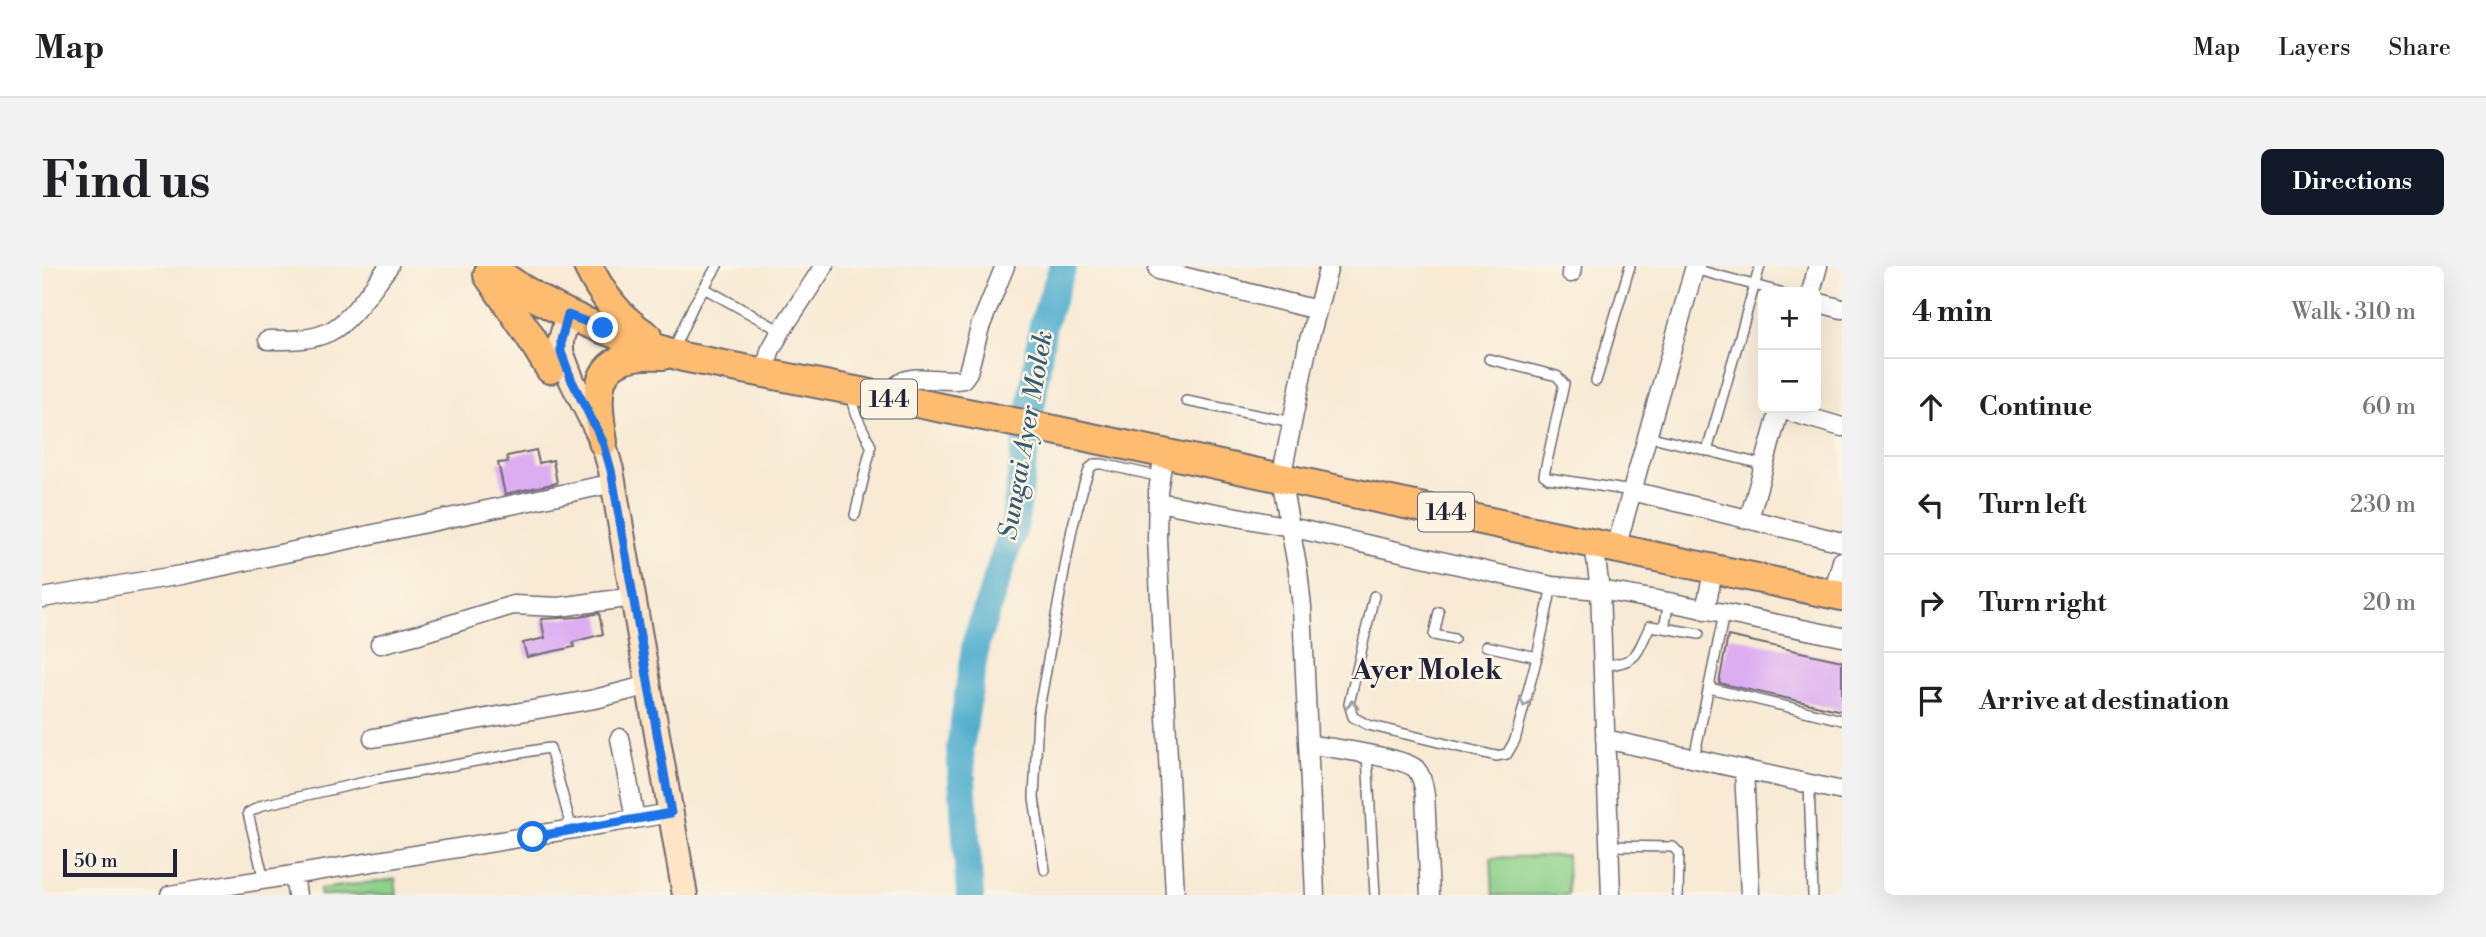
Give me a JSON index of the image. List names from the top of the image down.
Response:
{
  "streets": {
    "main road": ["144"]
  },
  "districts": ["Ayer Molek"],
  "water": ["Sungai Ayer Molek"],
  "scale_bar": "50 m",
  "page": {
    "header": "Map",
    "nav": ["Map", "Layers", "Share"],
    "buttons": "Directions",
    "title": "Find us",
    "heading": ["4 min", "Walk · 310 m"],
    "map_buttons": ["+", "−"],
    "list": [
      ["Continue", "60 m"],
      ["Turn left", "230 m"],
      ["Turn right", "20 m"],
      "Arrive at destination"
    ],
    "scale": "50 m"
  }
}
